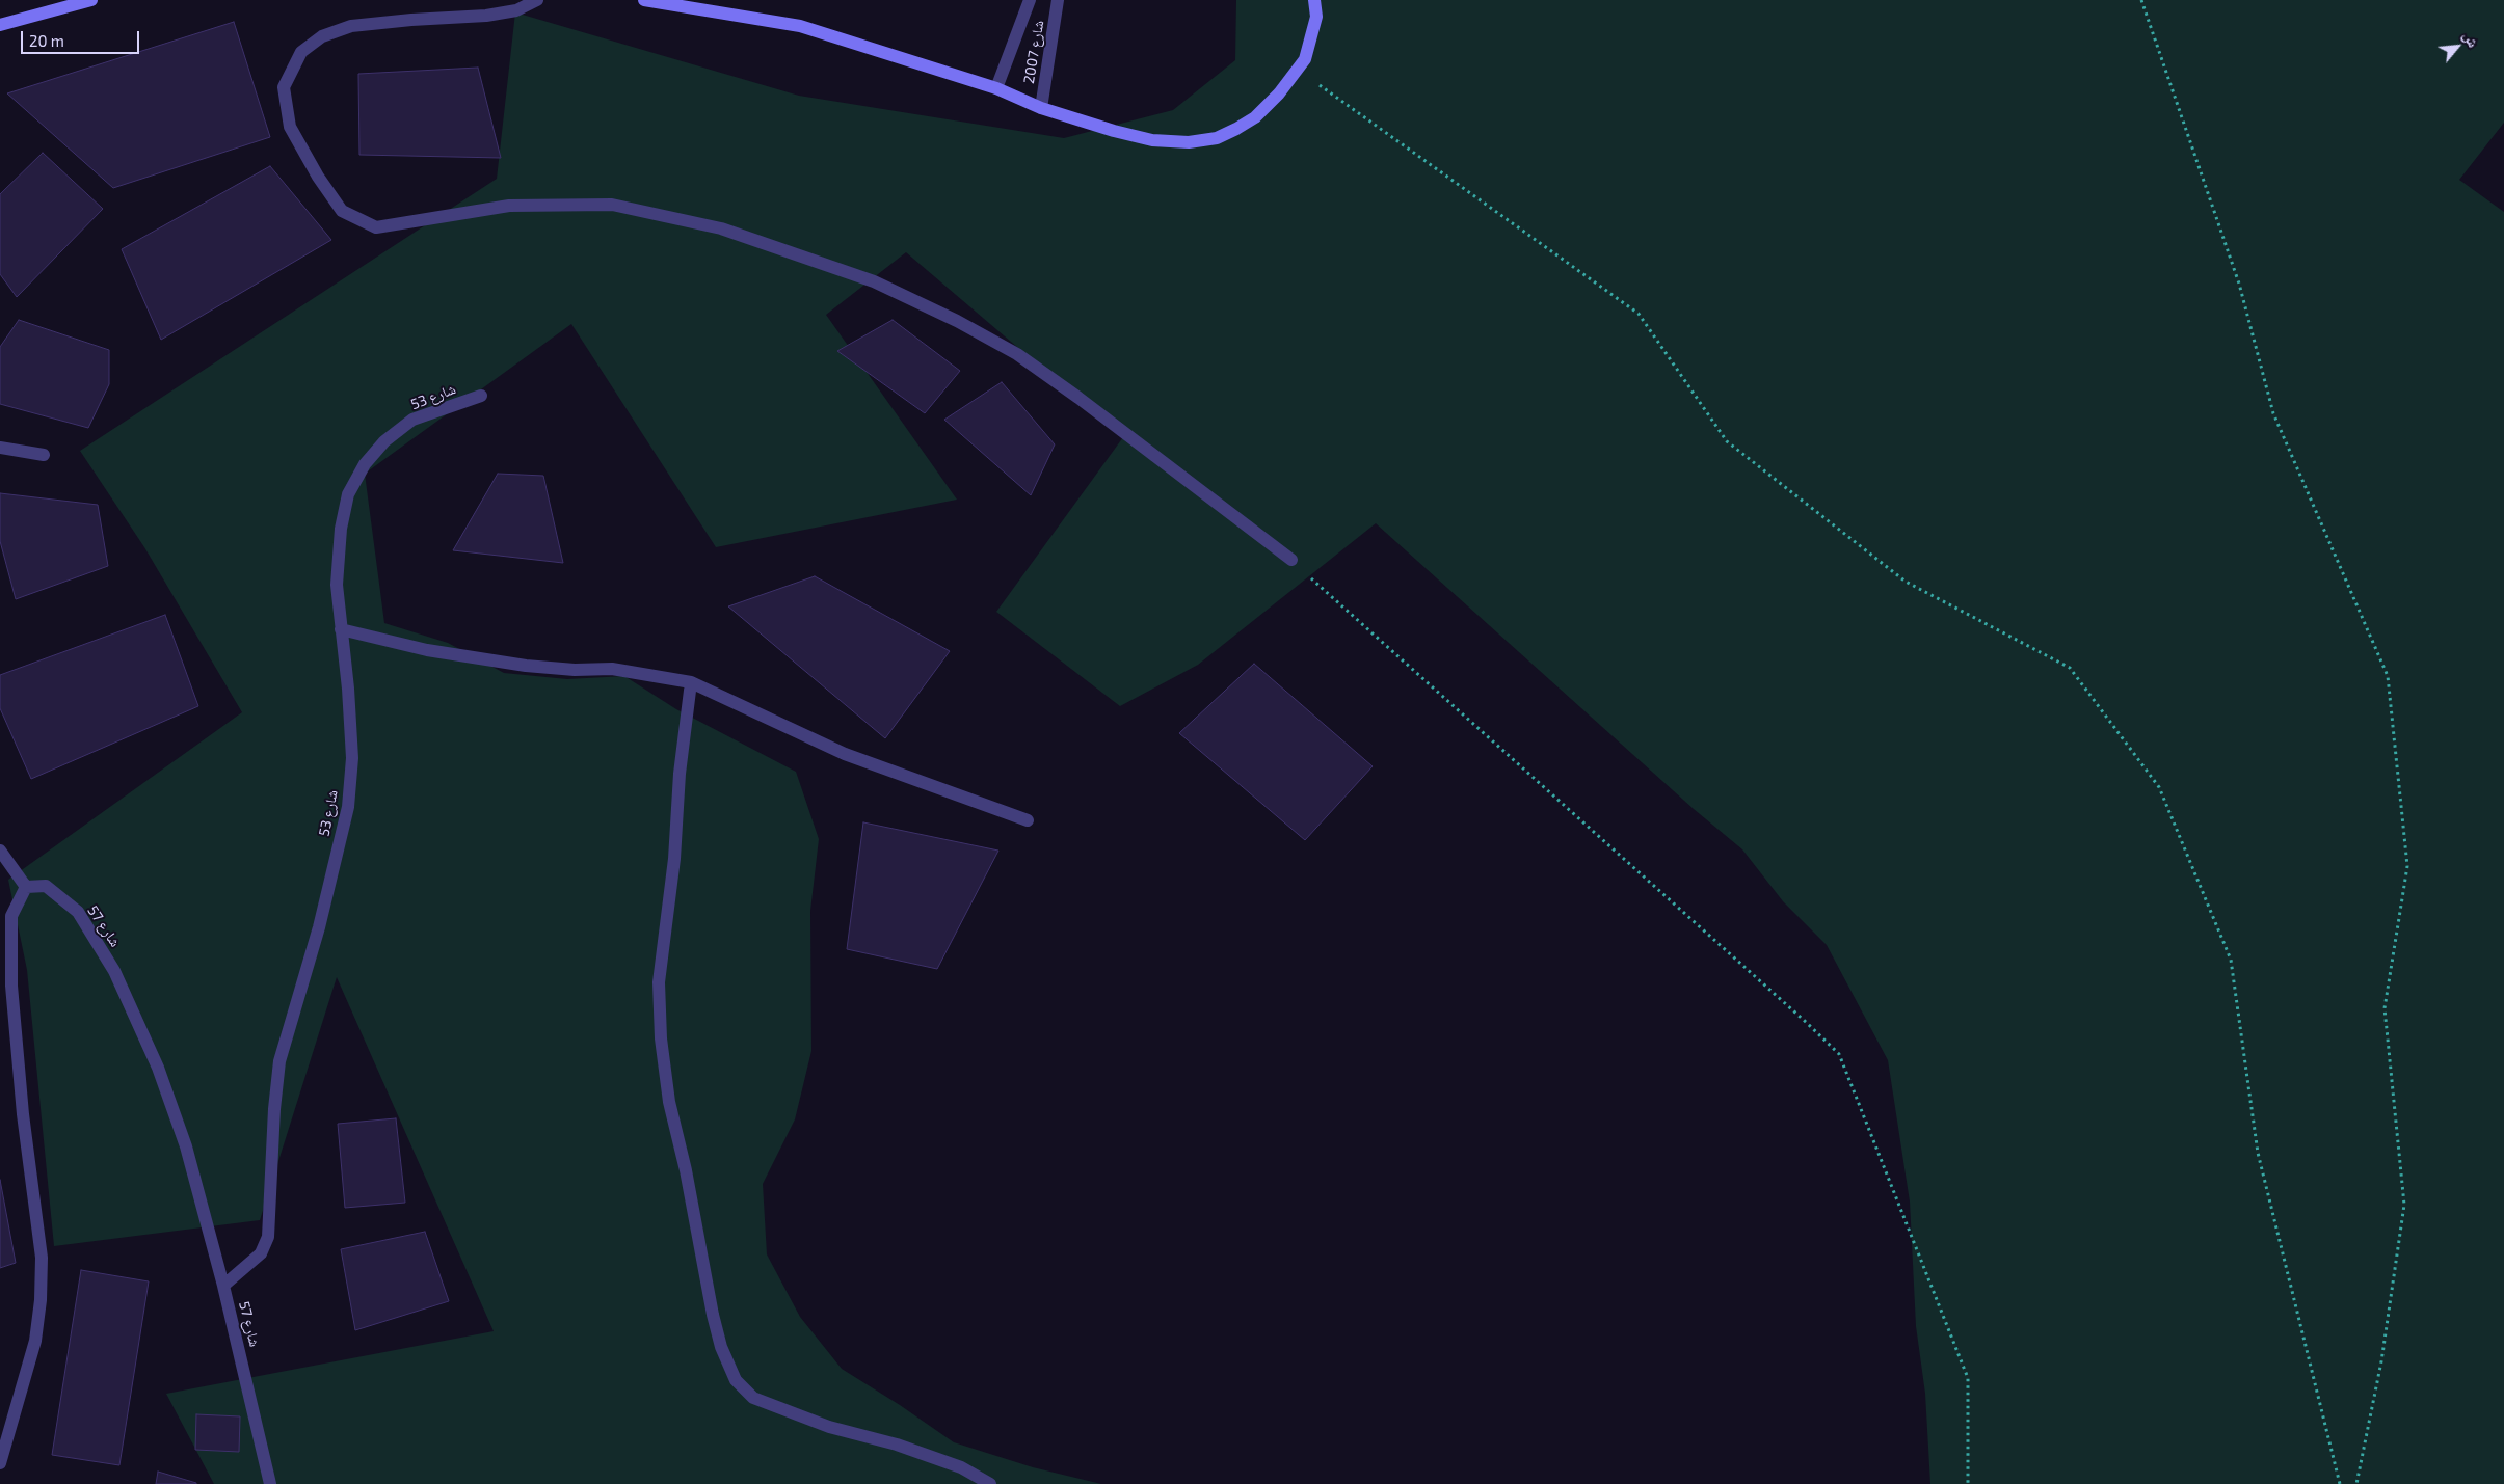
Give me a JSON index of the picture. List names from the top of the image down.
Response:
{
  "streets": {
    "street": ["شارع 2007", "شارع 53", "شارع 57"]
  },
  "crossings": [
    ["شارع 53", "شارع 57"]
  ],
  "scale_bar": "20 m",
  "north": "top right"
}
